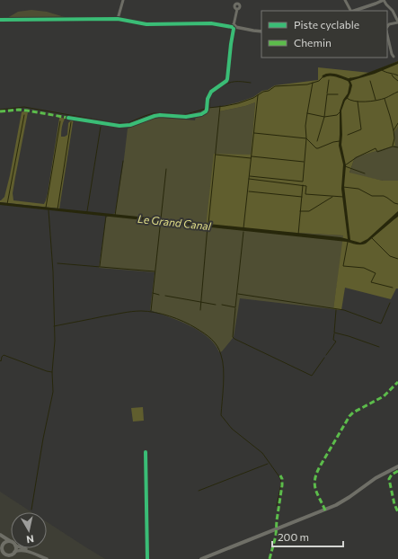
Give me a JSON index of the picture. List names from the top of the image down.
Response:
{
  "water": ["Le Grand Canal"],
  "legend": ["Piste cyclable", "Chemin"],
  "scale_bar": "200 m",
  "north": "bottom"
}
